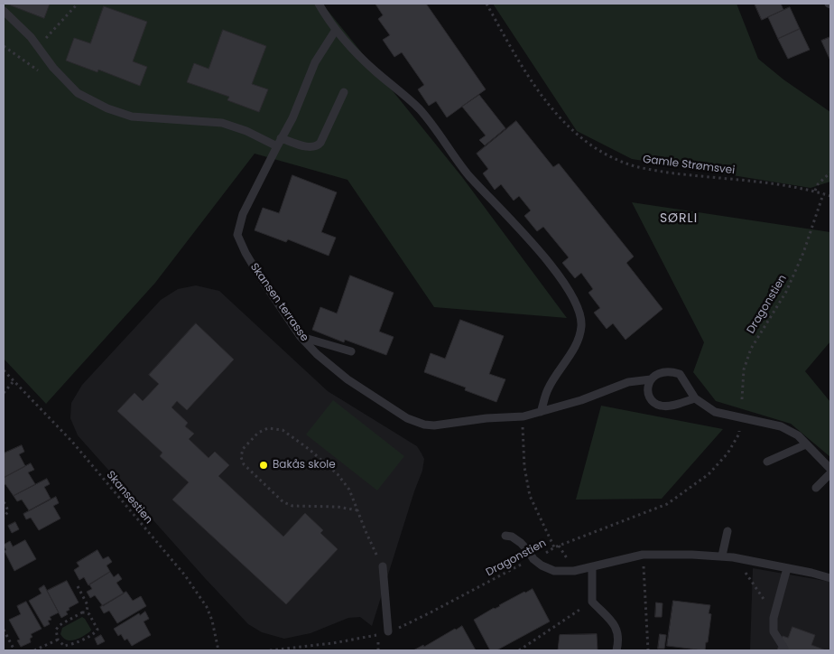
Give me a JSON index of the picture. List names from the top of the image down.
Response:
{
  "streets": {
    "lane": ["Skansen terrasse"],
    "path": ["Gamle Strømsvei", "Dragonstien", "Skansestien"]
  },
  "crossings": [
    ["Gamle Strømsvei", "Dragonstien"]
  ],
  "districts": ["SØRLI"],
  "places": ["Bakås skole"]
}
